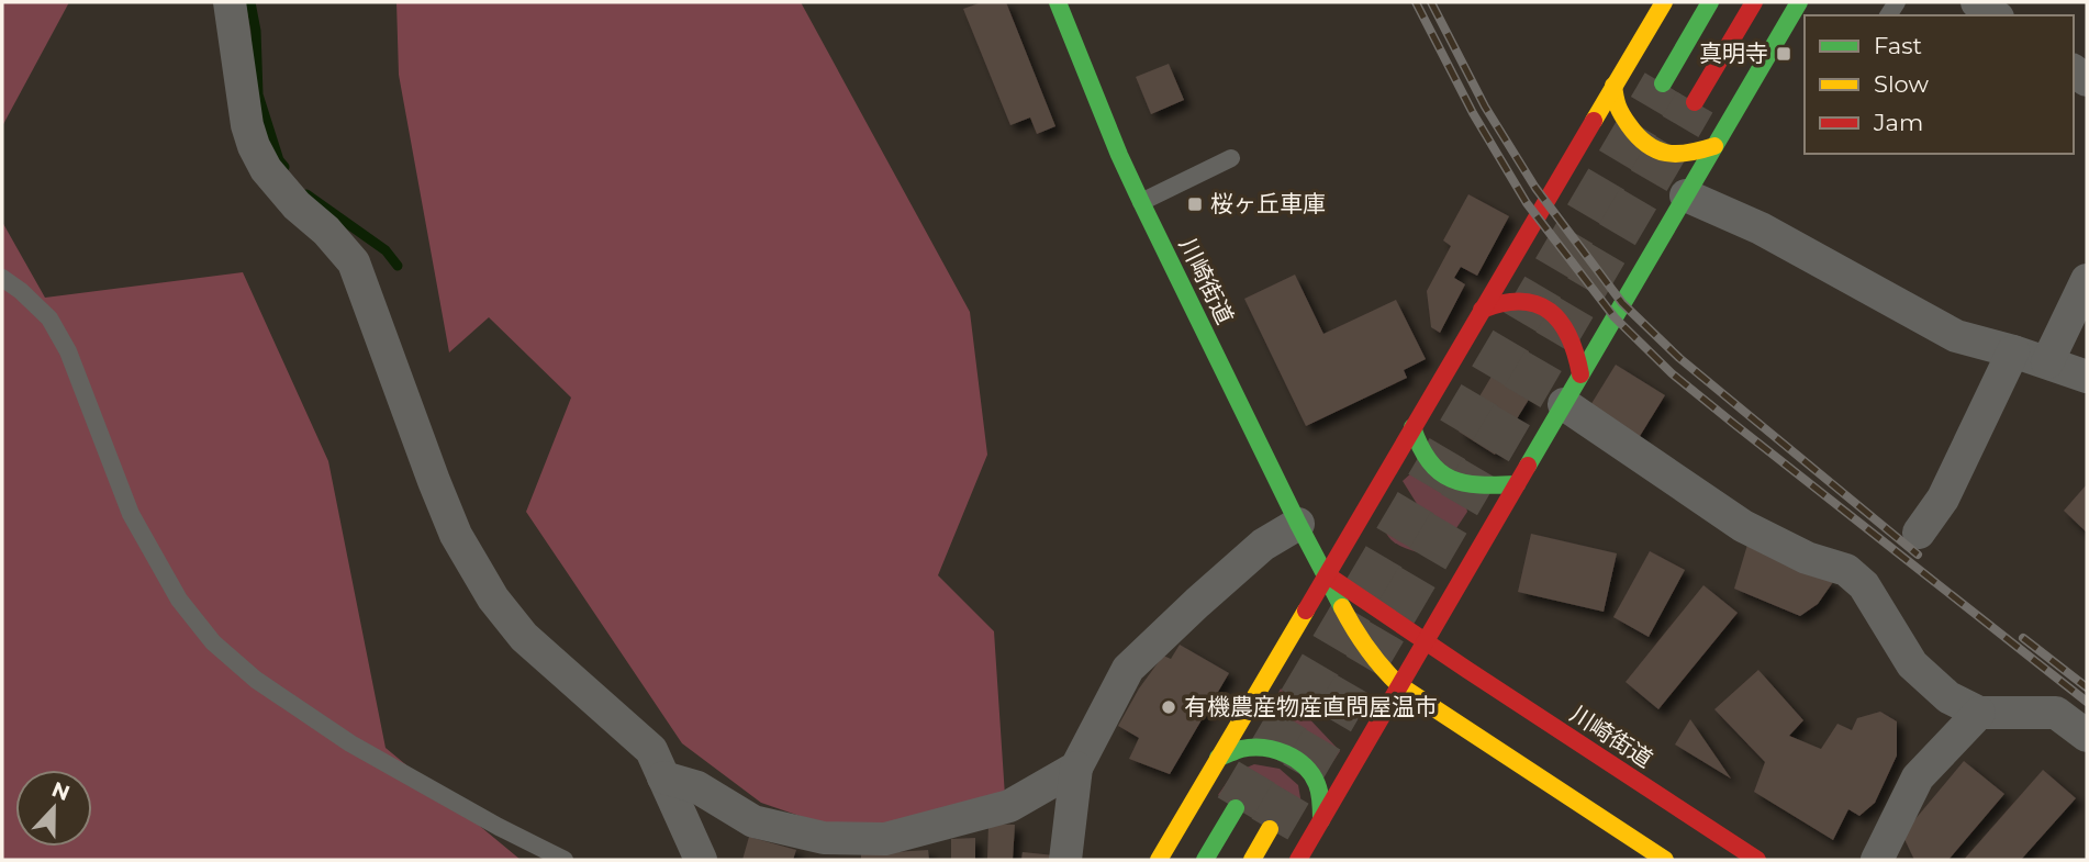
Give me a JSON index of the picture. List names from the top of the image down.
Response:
{
  "streets": {
    "main road": ["川崎街道"]
  },
  "places": {
    "transit": ["真明寺", "桜ヶ丘車庫"],
    "other": ["有機農産物産直問屋温市"]
  },
  "legend": ["Fast", "Slow", "Jam"],
  "north": "top"
}
